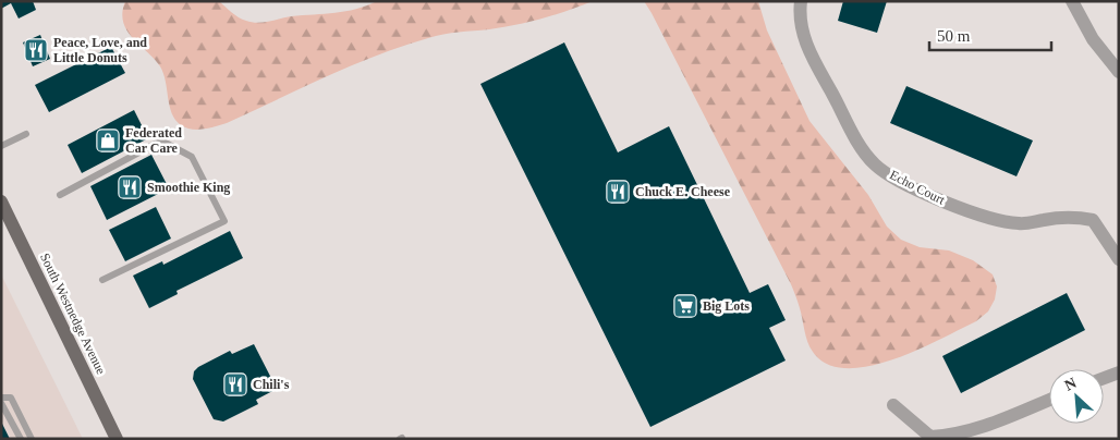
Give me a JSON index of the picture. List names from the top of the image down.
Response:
{
  "streets": {
    "main road": ["South Westnedge Avenue"],
    "street": ["Echo Court"]
  },
  "places": {
    "restaurant": [
      "Peace, Love, and Little Donuts",
      "Smoothie King",
      "Chuck E. Cheese",
      "Chili's"
    ],
    "shop": ["Federated Car Care"],
    "supermarket": ["Big Lots"]
  },
  "scale_bar": "50 m",
  "north": "top left"
}
